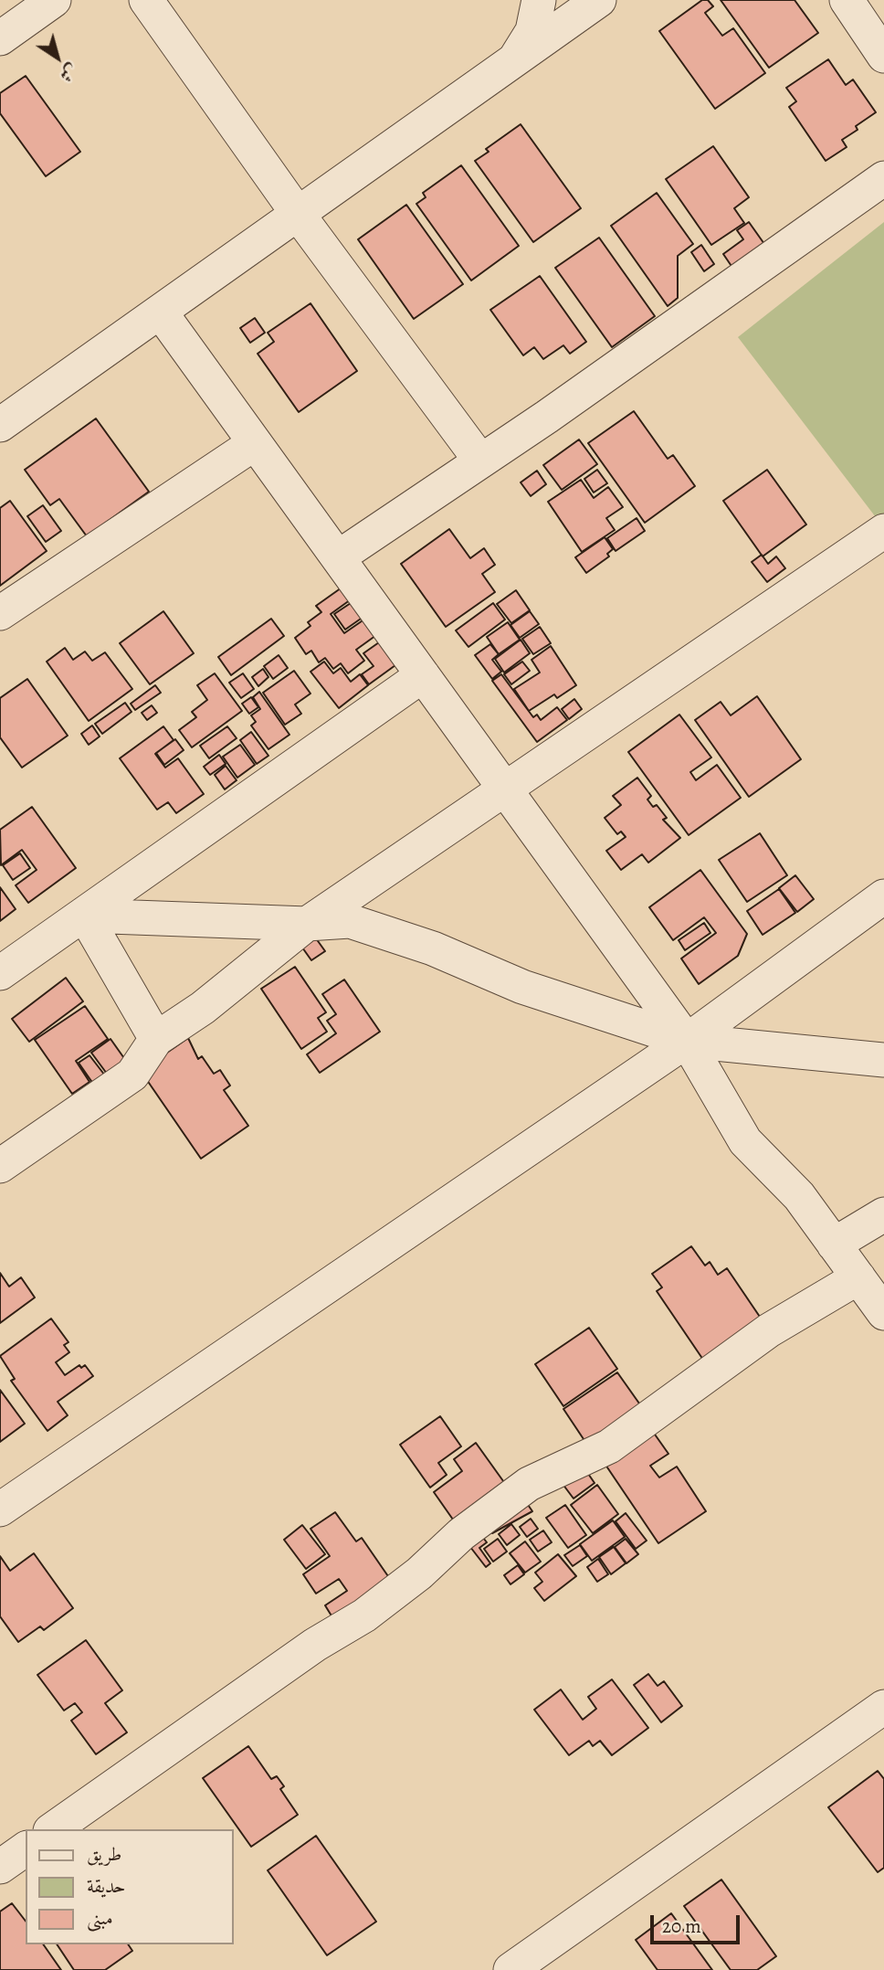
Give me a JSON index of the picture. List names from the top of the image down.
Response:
{
  "legend": ["طريق", "حديقة", "مبنى"],
  "scale_bar": "20 m",
  "north": "bottom right"
}
